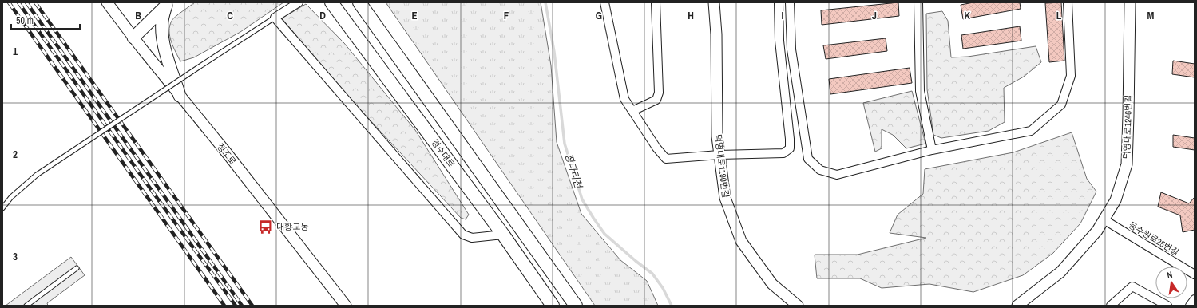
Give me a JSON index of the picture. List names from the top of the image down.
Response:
{
  "streets": {
    "main road": ["경수대로"],
    "street": [
      "덕영대로1246번길",
      "정조로",
      "덕영대로1190번길",
      "동수원로25번길"
    ]
  },
  "crossings": [
    ["덕영대로1246번길", "동수원로25번길"]
  ],
  "water": ["장다리천"],
  "places": {
    "bus stop": ["대황교동"]
  },
  "scale_bar": "50 m",
  "north": "top",
  "grid": {
    "columns": [
      "B",
      "C",
      "D",
      "E",
      "F",
      "G",
      "H",
      "I",
      "J",
      "K",
      "L",
      "M"
    ],
    "rows": ["1", "2", "3"]
  }
}
